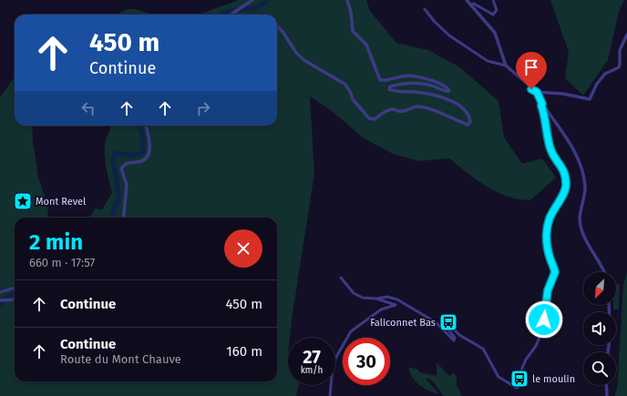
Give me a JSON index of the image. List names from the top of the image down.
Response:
{
  "places": {
    "place": ["Mont Revel"],
    "bus stop": ["Faliconnet Bas", "le moulin"]
  },
  "north": "bottom left",
  "page": {
    "turn": ["450 m", "Continue"],
    "heading": ["2 min", "660 m · 17:57"],
    "list": [
      {
        "name": "Continue",
        "value": "450 m"
      },
      {
        "name": "Continue",
        "note": "Route du Mont Chauve",
        "value": "160 m"
      }
    ],
    "speed": "27 km/h",
    "limit": "30"
  }
}
